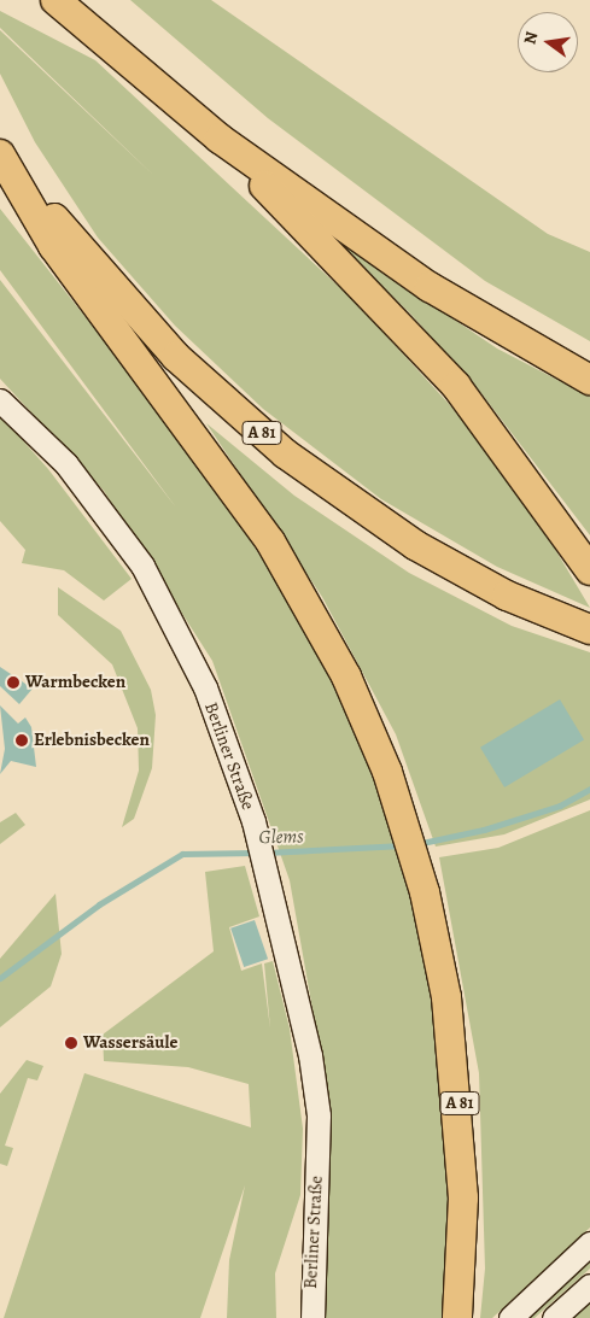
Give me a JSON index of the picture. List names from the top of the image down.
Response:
{
  "streets": {
    "highway": ["A 81"],
    "main road": ["Berliner Straße"]
  },
  "water": ["Glems"],
  "places": ["Warmbecken", "Erlebnisbecken", "Wassersäule"],
  "north": "left"
}
